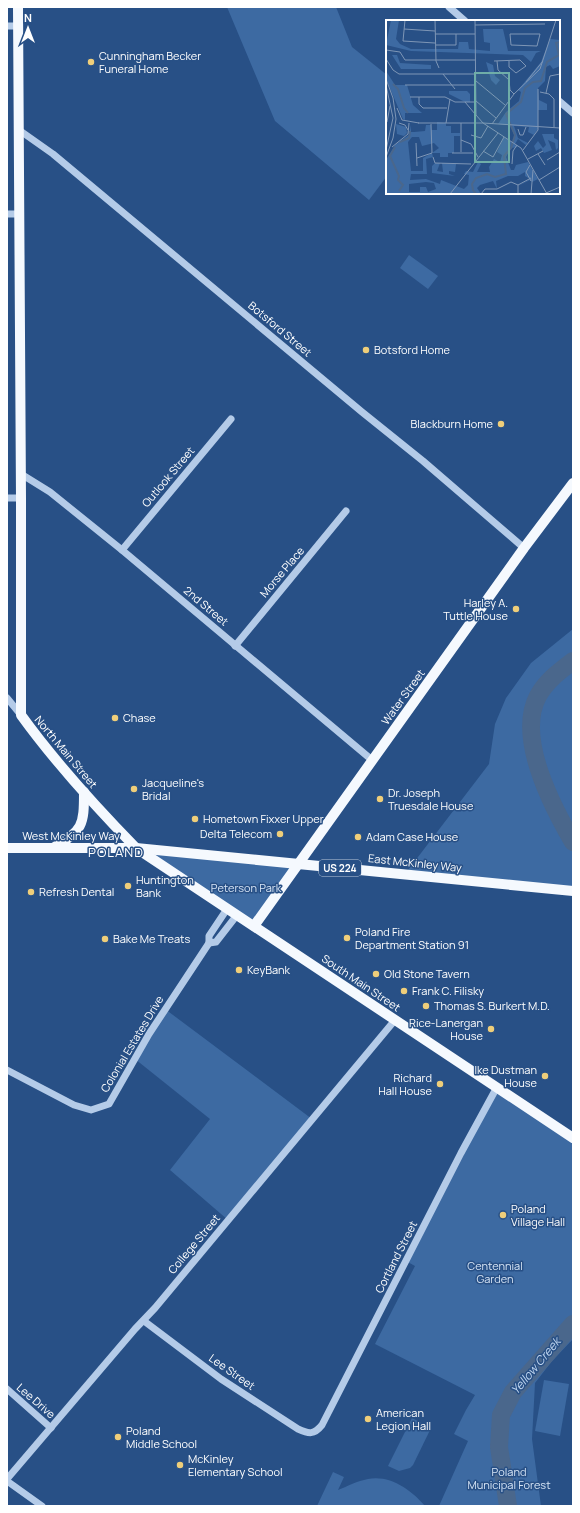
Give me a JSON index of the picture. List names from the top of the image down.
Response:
{
  "streets": {
    "main road": [
      "Water Street",
      "North Main Street",
      "West McKinley Way",
      "East McKinley Way",
      "US 224",
      "South Main Street"
    ],
    "street": [
      "Botsford Street",
      "Outlook Street",
      "Morse Place",
      "2nd Street",
      "Colonial Estates Drive",
      "College Street",
      "Cortland Street",
      "Lee Street",
      "Lee Drive"
    ]
  },
  "crossings": [
    ["Botsford Street", "Water Street"],
    ["Botsford Street", "North Main Street"],
    ["Outlook Street", "2nd Street"],
    ["Morse Place", "2nd Street"],
    ["2nd Street", "Water Street"],
    ["2nd Street", "North Main Street"],
    ["Water Street", "East McKinley Way"],
    ["Water Street", "South Main Street"],
    ["North Main Street", "West McKinley Way"],
    ["North Main Street", "East McKinley Way"],
    ["North Main Street", "South Main Street"],
    ["West McKinley Way", "East McKinley Way"],
    ["West McKinley Way", "South Main Street"],
    ["East McKinley Way", "South Main Street"],
    ["South Main Street", "Colonial Estates Drive"],
    ["South Main Street", "College Street"],
    ["South Main Street", "Cortland Street"],
    ["College Street", "Lee Street"],
    ["College Street", "Lee Drive"],
    ["Cortland Street", "Lee Street"]
  ],
  "districts": ["POLAND"],
  "water": ["Yellow Creek"],
  "parks": ["Peterson Park", "Centennial Garden", "Poland Municipal Forest"],
  "places": [
    "Cunningham Becker Funeral Home",
    "Botsford Home",
    "Blackburn Home",
    "Harley A. Tuttle House",
    "Chase",
    "Jacqueline's Bridal",
    "Dr. Joseph Truesdale House",
    "Hometown Fixxer Upper",
    "Delta Telecom",
    "Adam Case House",
    "Huntington Bank",
    "Refresh Dental",
    "Poland Fire Department Station 91",
    "Bake Me Treats",
    "KeyBank",
    "Old Stone Tavern",
    "Frank C. Filisky",
    "Thomas S. Burkert M.D.",
    "Rice-Lanergan House",
    "Ike Dustman House",
    "Richard Hall House",
    "Poland Village Hall",
    "American Legion Hall",
    "Poland Middle School",
    "McKinley Elementary School"
  ],
  "north": "top"
}
